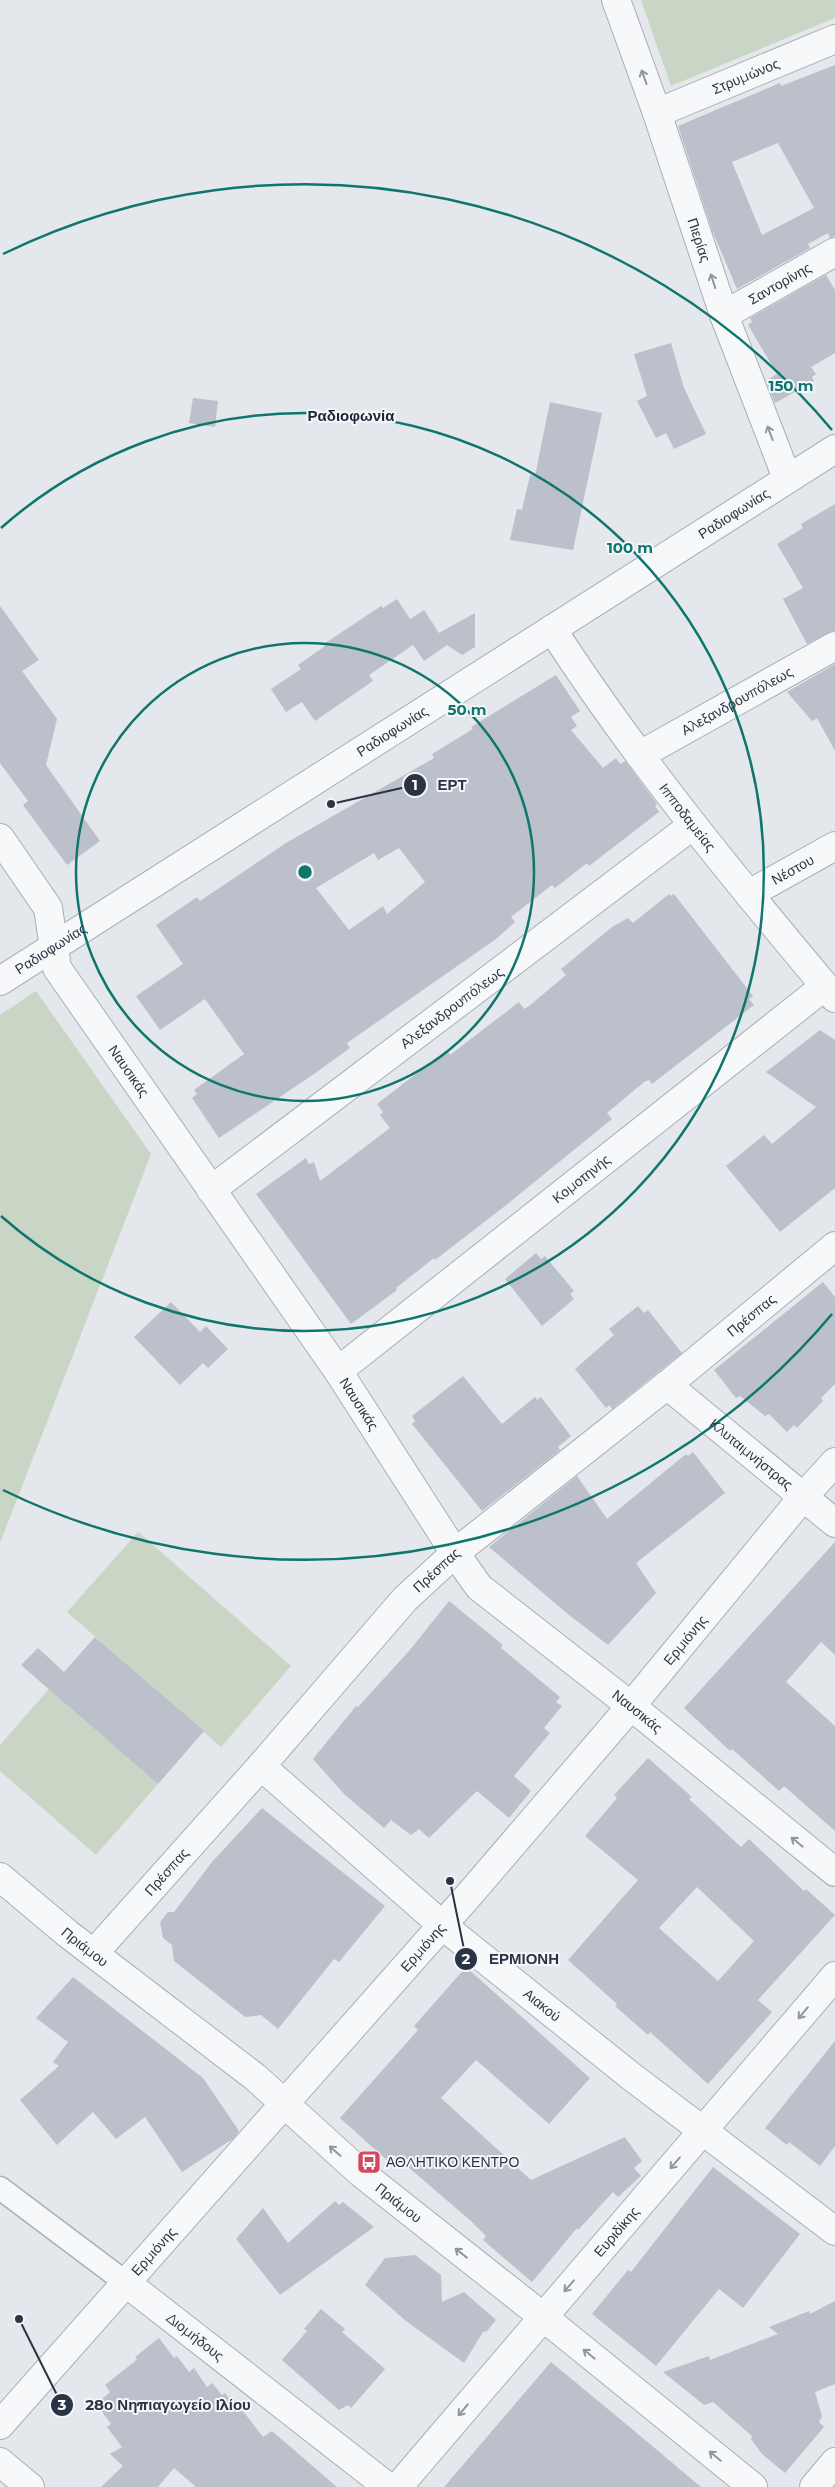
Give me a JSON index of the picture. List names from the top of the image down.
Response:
{
  "streets": {
    "street": [
      "Στρυμώνος",
      "Πιερίας",
      "Σαντορίνης",
      "Ραδιοφωνίας",
      "Αλεξανδρουπόλεως",
      "Ιπποδαμείας",
      "Νέστου",
      "Ναυσικάς",
      "Κομοτηνής",
      "Πρέσπας",
      "Κλυταιμνήστρας",
      "Ερμιόνης",
      "Πριάμου",
      "Αιακού",
      "Ευριδίκης",
      "Διομήδους"
    ]
  },
  "crossings": [
    ["Στρυμώνος", "Πιερίας"],
    ["Πιερίας", "Σαντορίνης"],
    ["Πιερίας", "Ραδιοφωνίας"],
    ["Ραδιοφωνίας", "Ιπποδαμείας"],
    ["Ραδιοφωνίας", "Ναυσικάς"],
    ["Αλεξανδρουπόλεως", "Ιπποδαμείας"],
    ["Αλεξανδρουπόλεως", "Ναυσικάς"],
    ["Ιπποδαμείας", "Νέστου"],
    ["Ιπποδαμείας", "Κομοτηνής"],
    ["Ναυσικάς", "Κομοτηνής"],
    ["Ναυσικάς", "Πρέσπας"],
    ["Ναυσικάς", "Ερμιόνης"],
    ["Πρέσπας", "Κλυταιμνήστρας"],
    ["Πρέσπας", "Πριάμου"],
    ["Πρέσπας", "Αιακού"],
    ["Κλυταιμνήστρας", "Ερμιόνης"],
    ["Ερμιόνης", "Πριάμου"],
    ["Ερμιόνης", "Αιακού"],
    ["Ερμιόνης", "Διομήδους"],
    ["Πριάμου", "Ευριδίκης"],
    ["Αιακού", "Ευριδίκης"]
  ],
  "one_way": ["Πιερίας", "Πριάμου", "Ευριδίκης"],
  "districts": ["Ραδιοφωνία"],
  "places": {
    "other": ["ΕΡΤ", "ΕΡΜΙΟΝΗ", "28ο Νηπιαγωγείο Ιλίου"],
    "bus stop": ["ΑΘΛΗΤΙΚΟ ΚΕΝΤΡΟ"]
  },
  "rings": ["150 m", "100 m", "50 m"]
}
